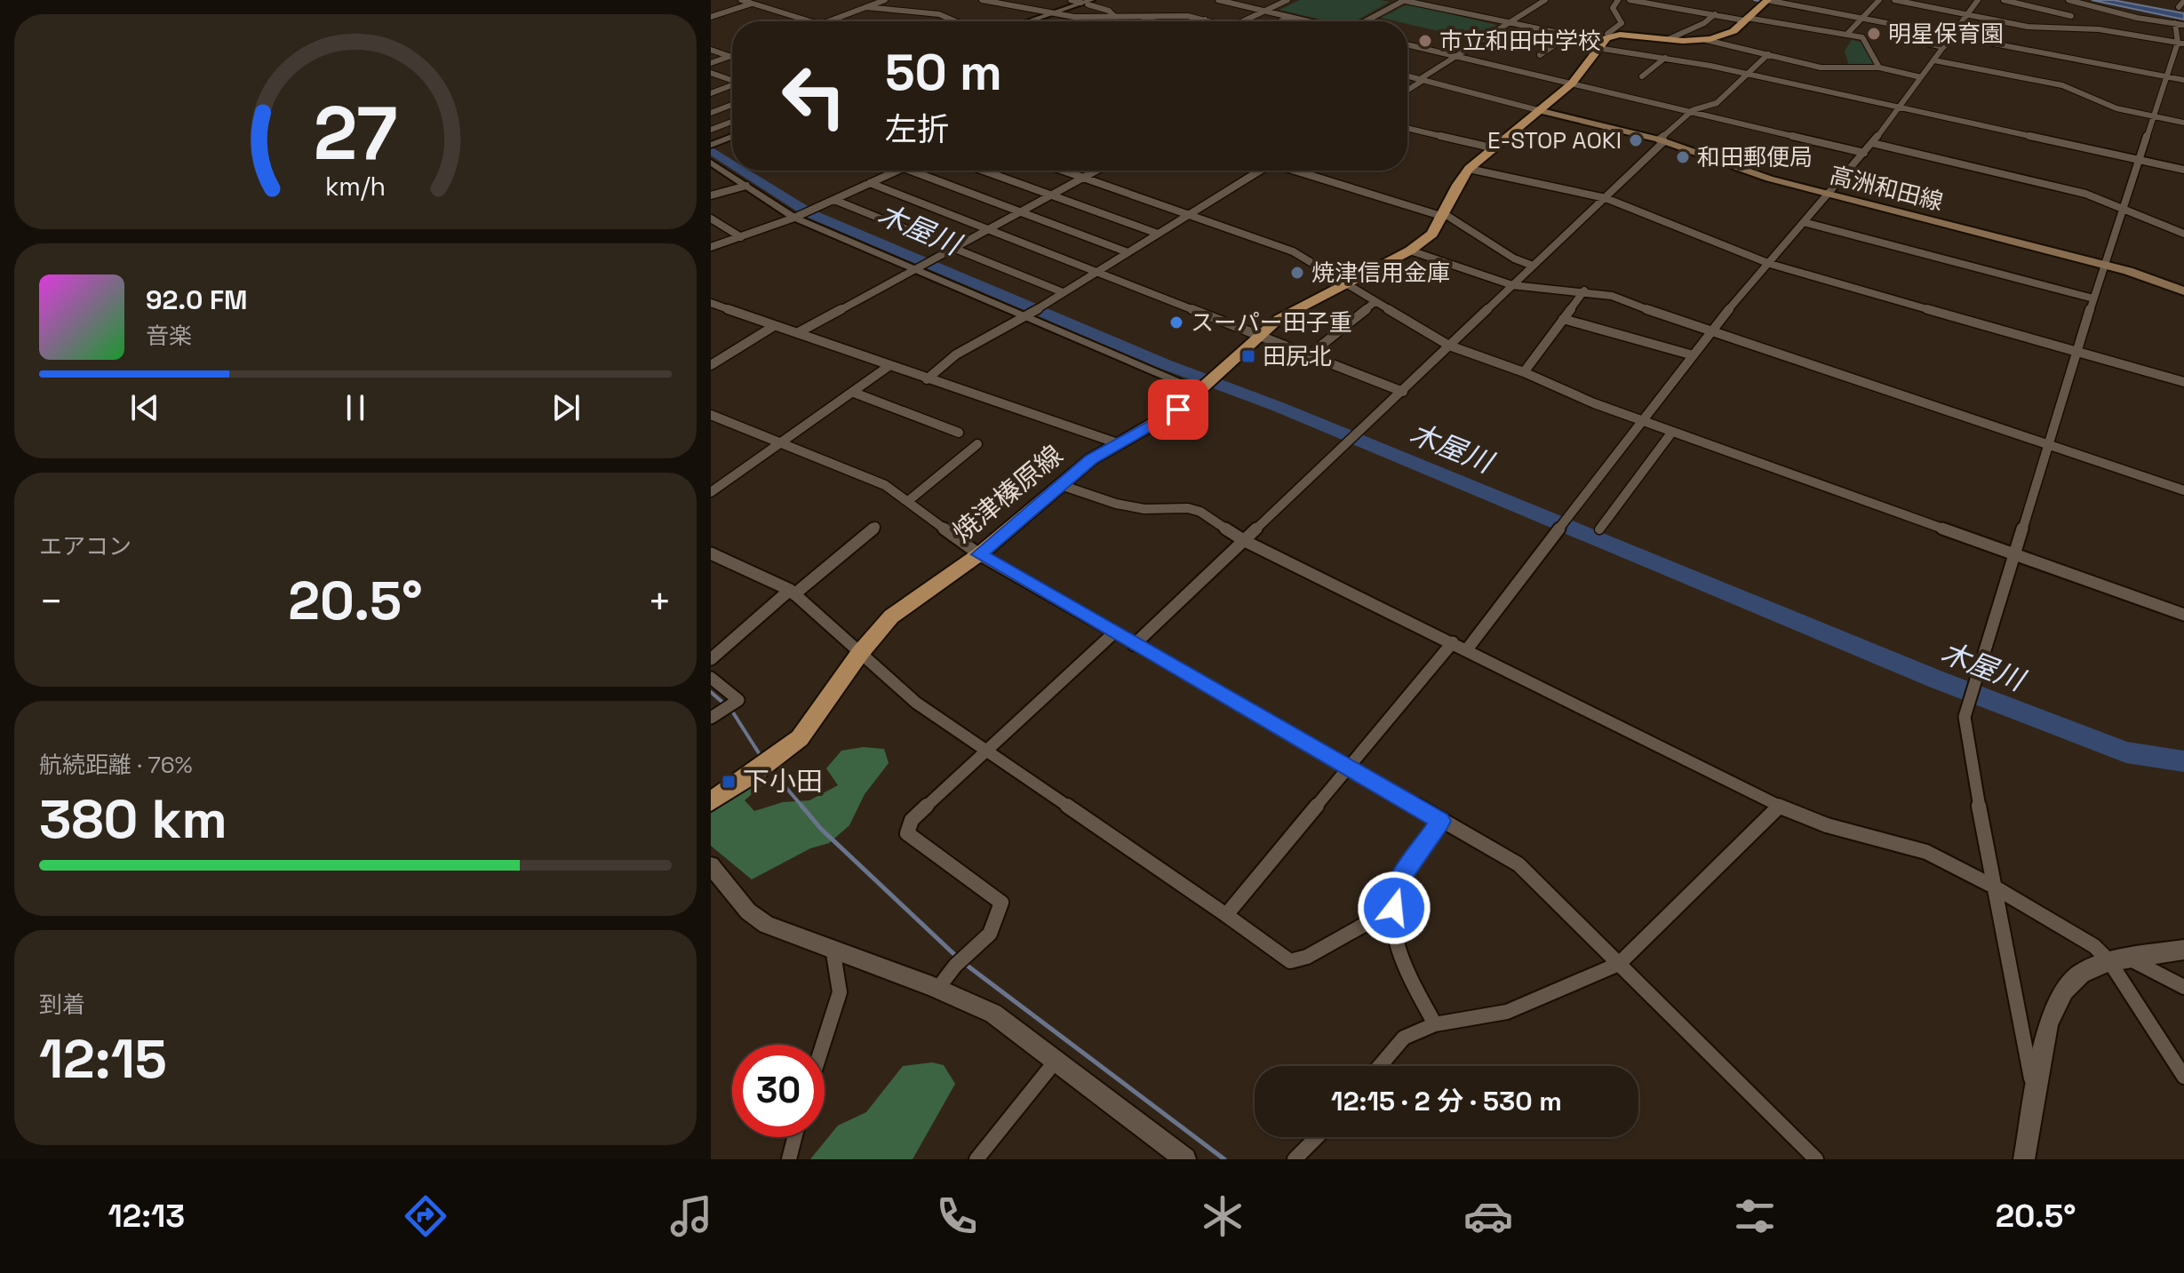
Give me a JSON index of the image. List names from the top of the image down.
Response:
{
  "streets": {
    "main road": ["高洲和田線", "焼津榛原線"]
  },
  "crossings": [
    ["高洲和田線", "焼津榛原線"]
  ],
  "water": ["木屋川"],
  "places": {
    "other": [
      "明星保育園",
      "市立和田中学校",
      "E-STOP AOKI",
      "和田郵便局",
      "焼津信用金庫",
      "スーパー田子重"
    ],
    "transit": ["田尻北", "下小田"]
  },
  "page": {
    "turn": ["50 m", "左折"],
    "song": ["92.0 FM", "音楽"],
    "tile": [
      "エアコン",
      ["航続距離 · 76%", "380 km"],
      ["到着", "12:15"]
    ],
    "heat": ["−", "20.5°", "+"],
    "limit": "30",
    "trip": "12:15 · 2 分 · 530 m",
    "tabs": ["12:13", "20.5°"],
    "gauge": ["27", "km/h"]
  }
}
